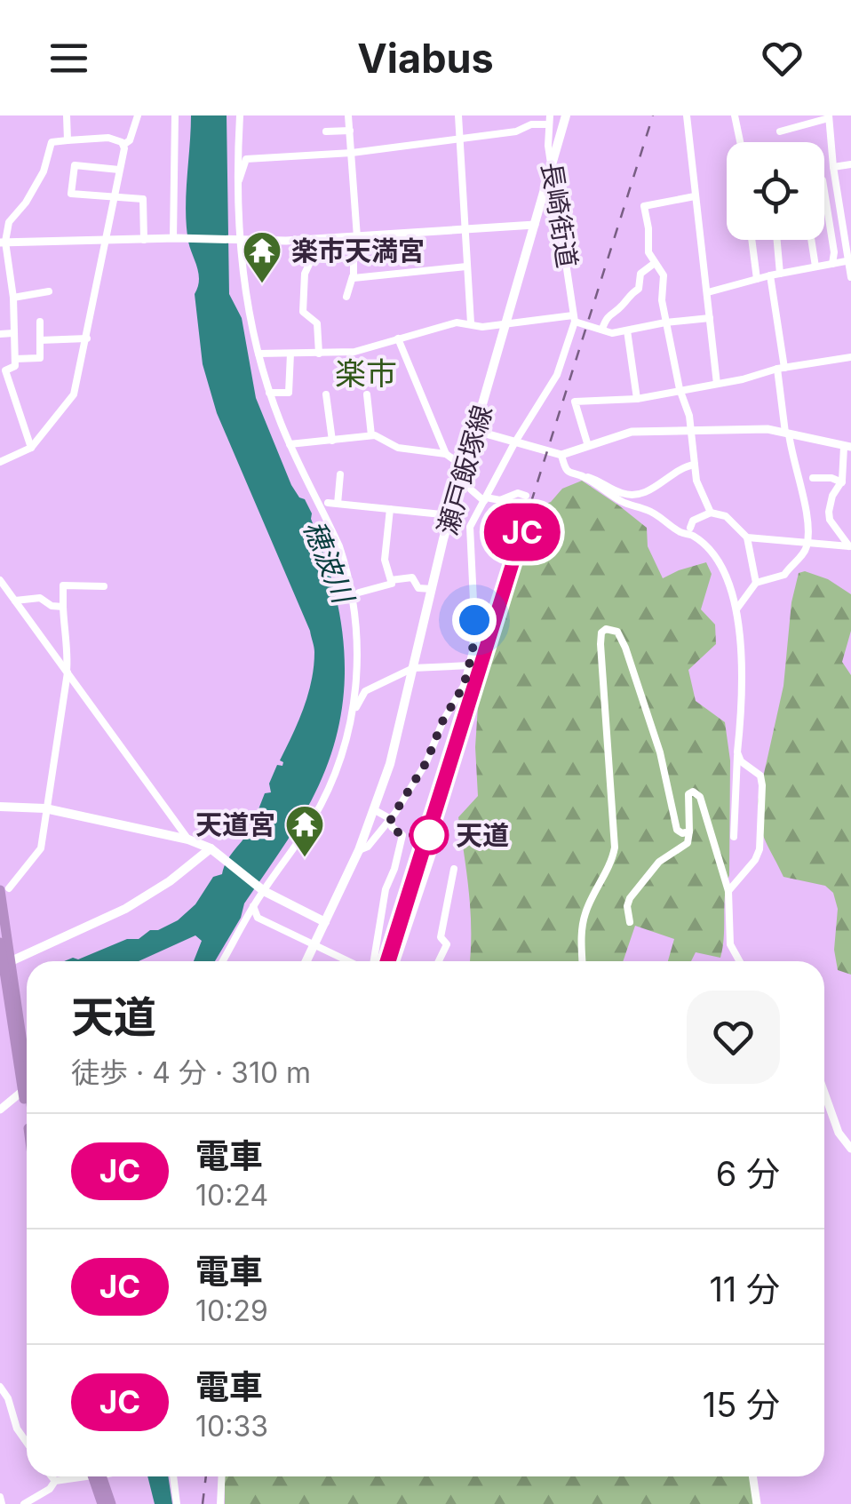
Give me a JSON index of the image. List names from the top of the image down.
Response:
{
  "streets": {
    "main road": ["瀬戸飯塚線"],
    "street": ["長崎街道"]
  },
  "crossings": [
    ["長崎街道", "瀬戸飯塚線"]
  ],
  "districts": ["楽市"],
  "water": ["穂波川"],
  "places": {
    "temple": ["楽市天満宮", "天道宮"],
    "other": ["天道"]
  },
  "page": {
    "header": "Viabus",
    "on_map": "JC",
    "heading": ["天道", "徒歩 · 4 分 · 310 m"],
    "list": [
      {
        "mark": "JC",
        "name": "電車",
        "note": "10:24",
        "value": "6 分"
      },
      {
        "mark": "JC",
        "name": "電車",
        "note": "10:29",
        "value": "11 分"
      },
      {
        "mark": "JC",
        "name": "電車",
        "note": "10:33",
        "value": "15 分"
      }
    ]
  }
}
